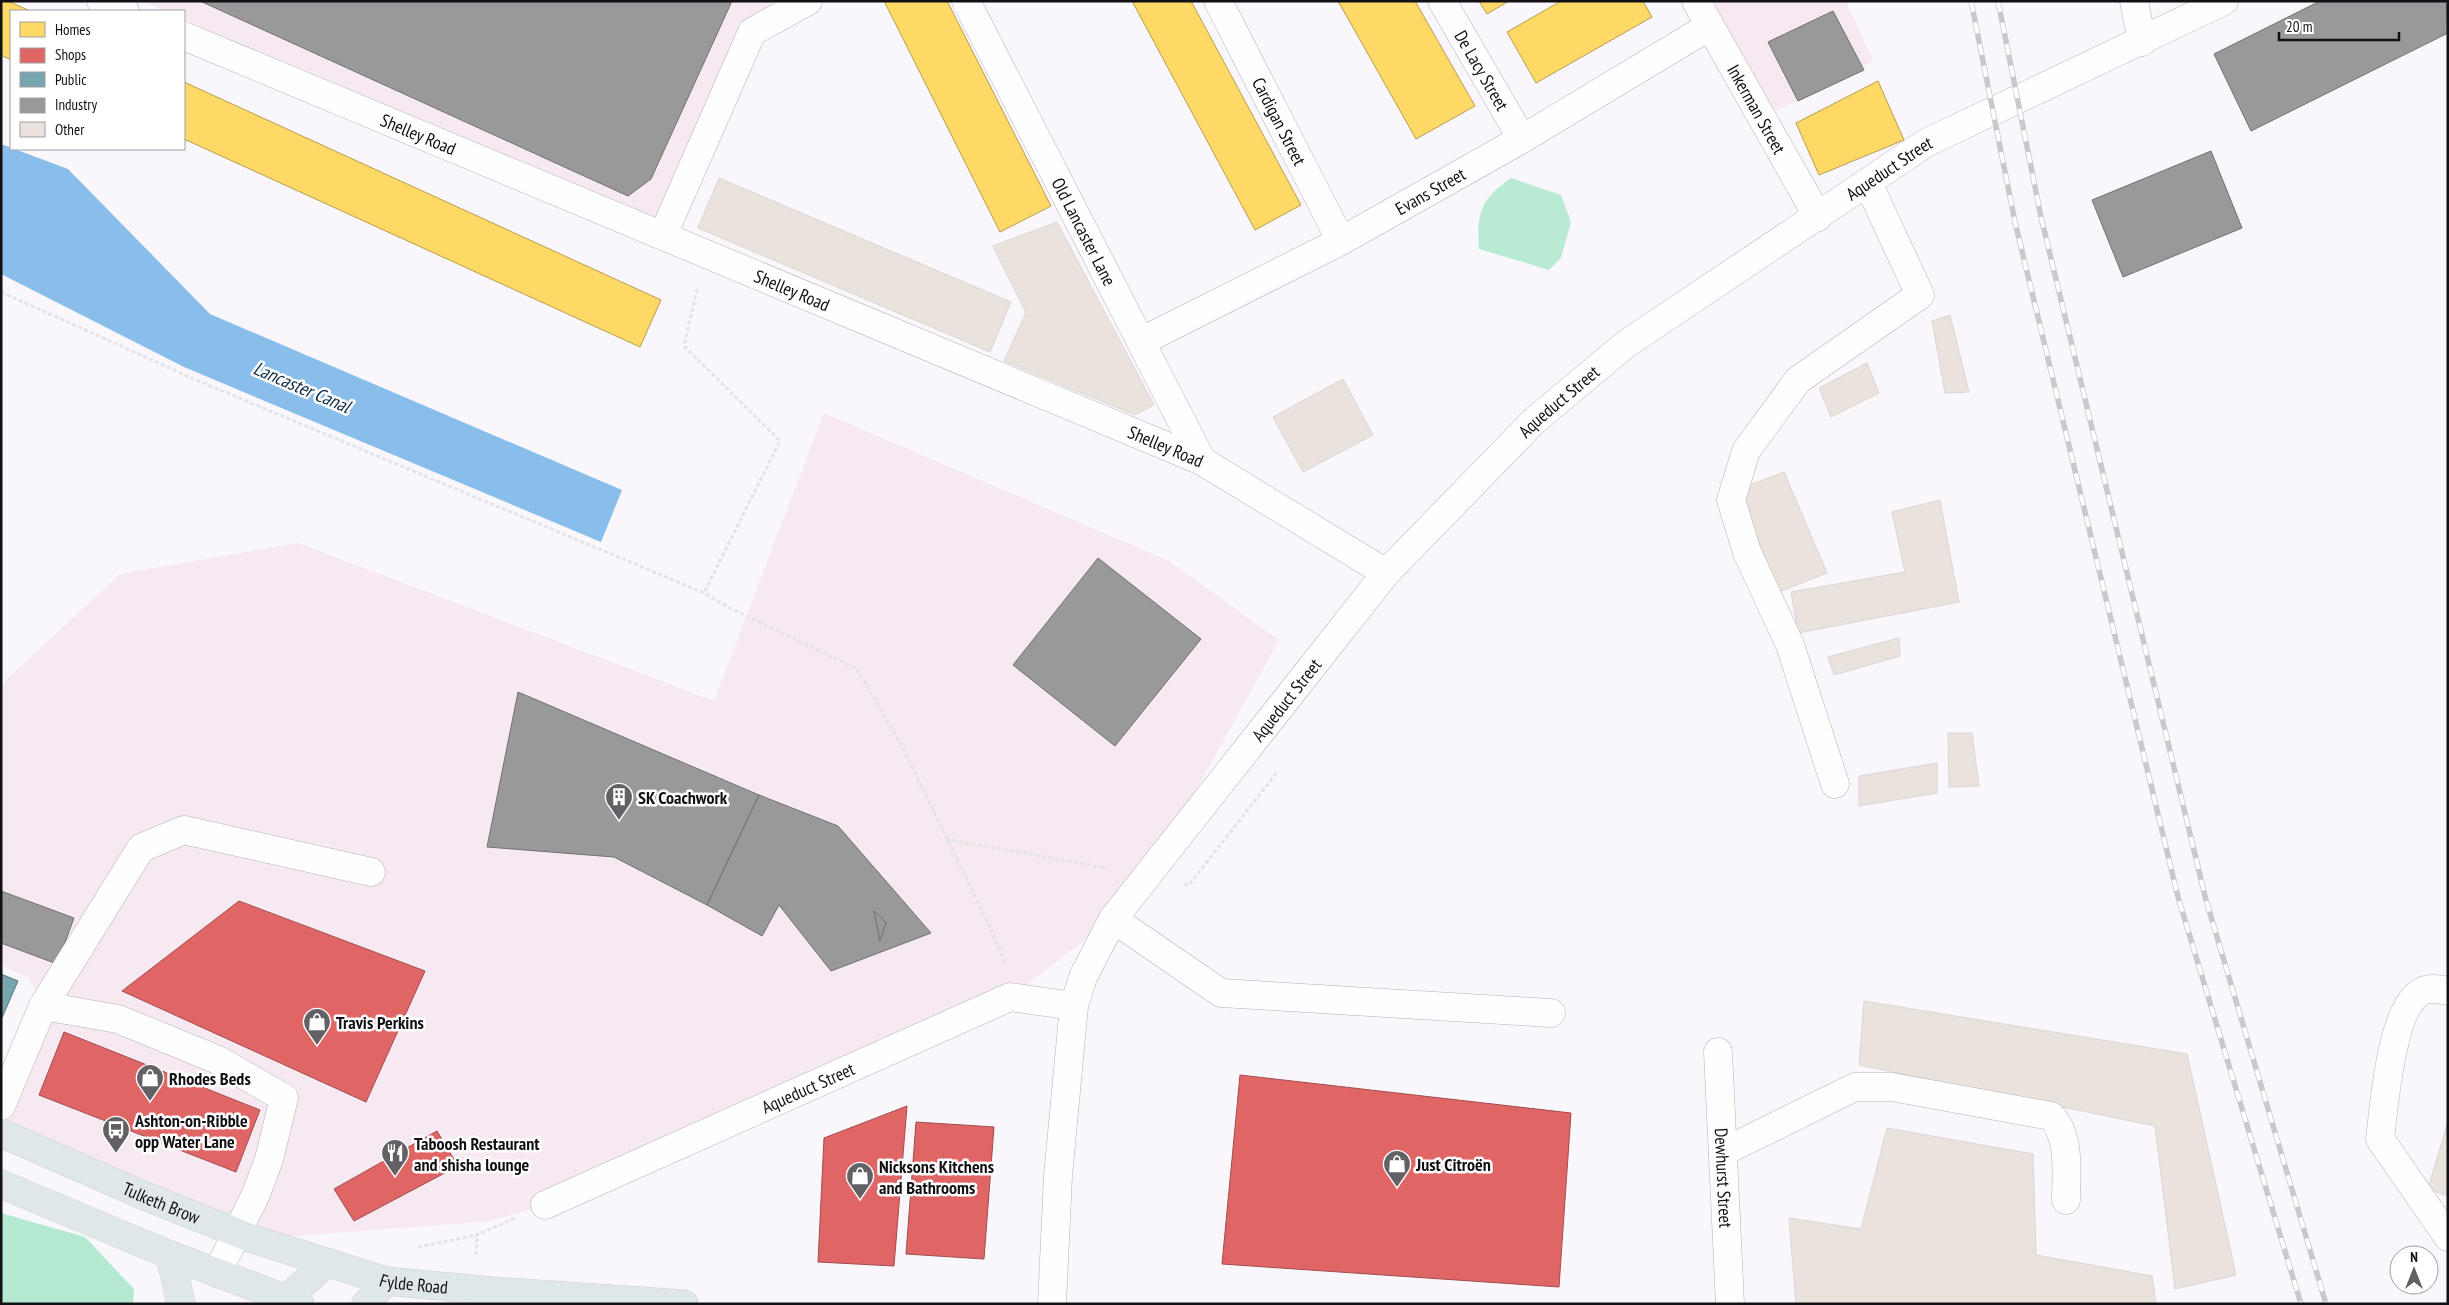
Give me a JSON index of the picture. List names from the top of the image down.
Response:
{
  "streets": {
    "main road": ["Tulketh Brow", "Fylde Road"],
    "street": [
      "De Lacy Street",
      "Inkerman Street",
      "Cardigan Street",
      "Shelley Road",
      "Aqueduct Street",
      "Evans Street",
      "Old Lancaster Lane",
      "Dewhurst Street"
    ]
  },
  "crossings": [
    ["De Lacy Street", "Evans Street"],
    ["Inkerman Street", "Aqueduct Street"],
    ["Inkerman Street", "Evans Street"],
    ["Cardigan Street", "Evans Street"],
    ["Shelley Road", "Aqueduct Street"],
    ["Shelley Road", "Old Lancaster Lane"],
    ["Evans Street", "Old Lancaster Lane"],
    ["Tulketh Brow", "Fylde Road"]
  ],
  "water": ["Lancaster Canal"],
  "places": {
    "building": ["SK Coachwork"],
    "shop": [
      "Travis Perkins",
      "Rhodes Beds",
      "Just Citroën",
      "Nicksons Kitchens and Bathrooms"
    ],
    "bus stop": ["Ashton-on-Ribble opp Water Lane"],
    "restaurant": ["Taboosh Restaurant and shisha lounge"]
  },
  "legend": [
    "Homes",
    "Shops",
    "Public",
    "Industry",
    "Other"
  ],
  "scale_bar": "20 m",
  "north": "top"
}
